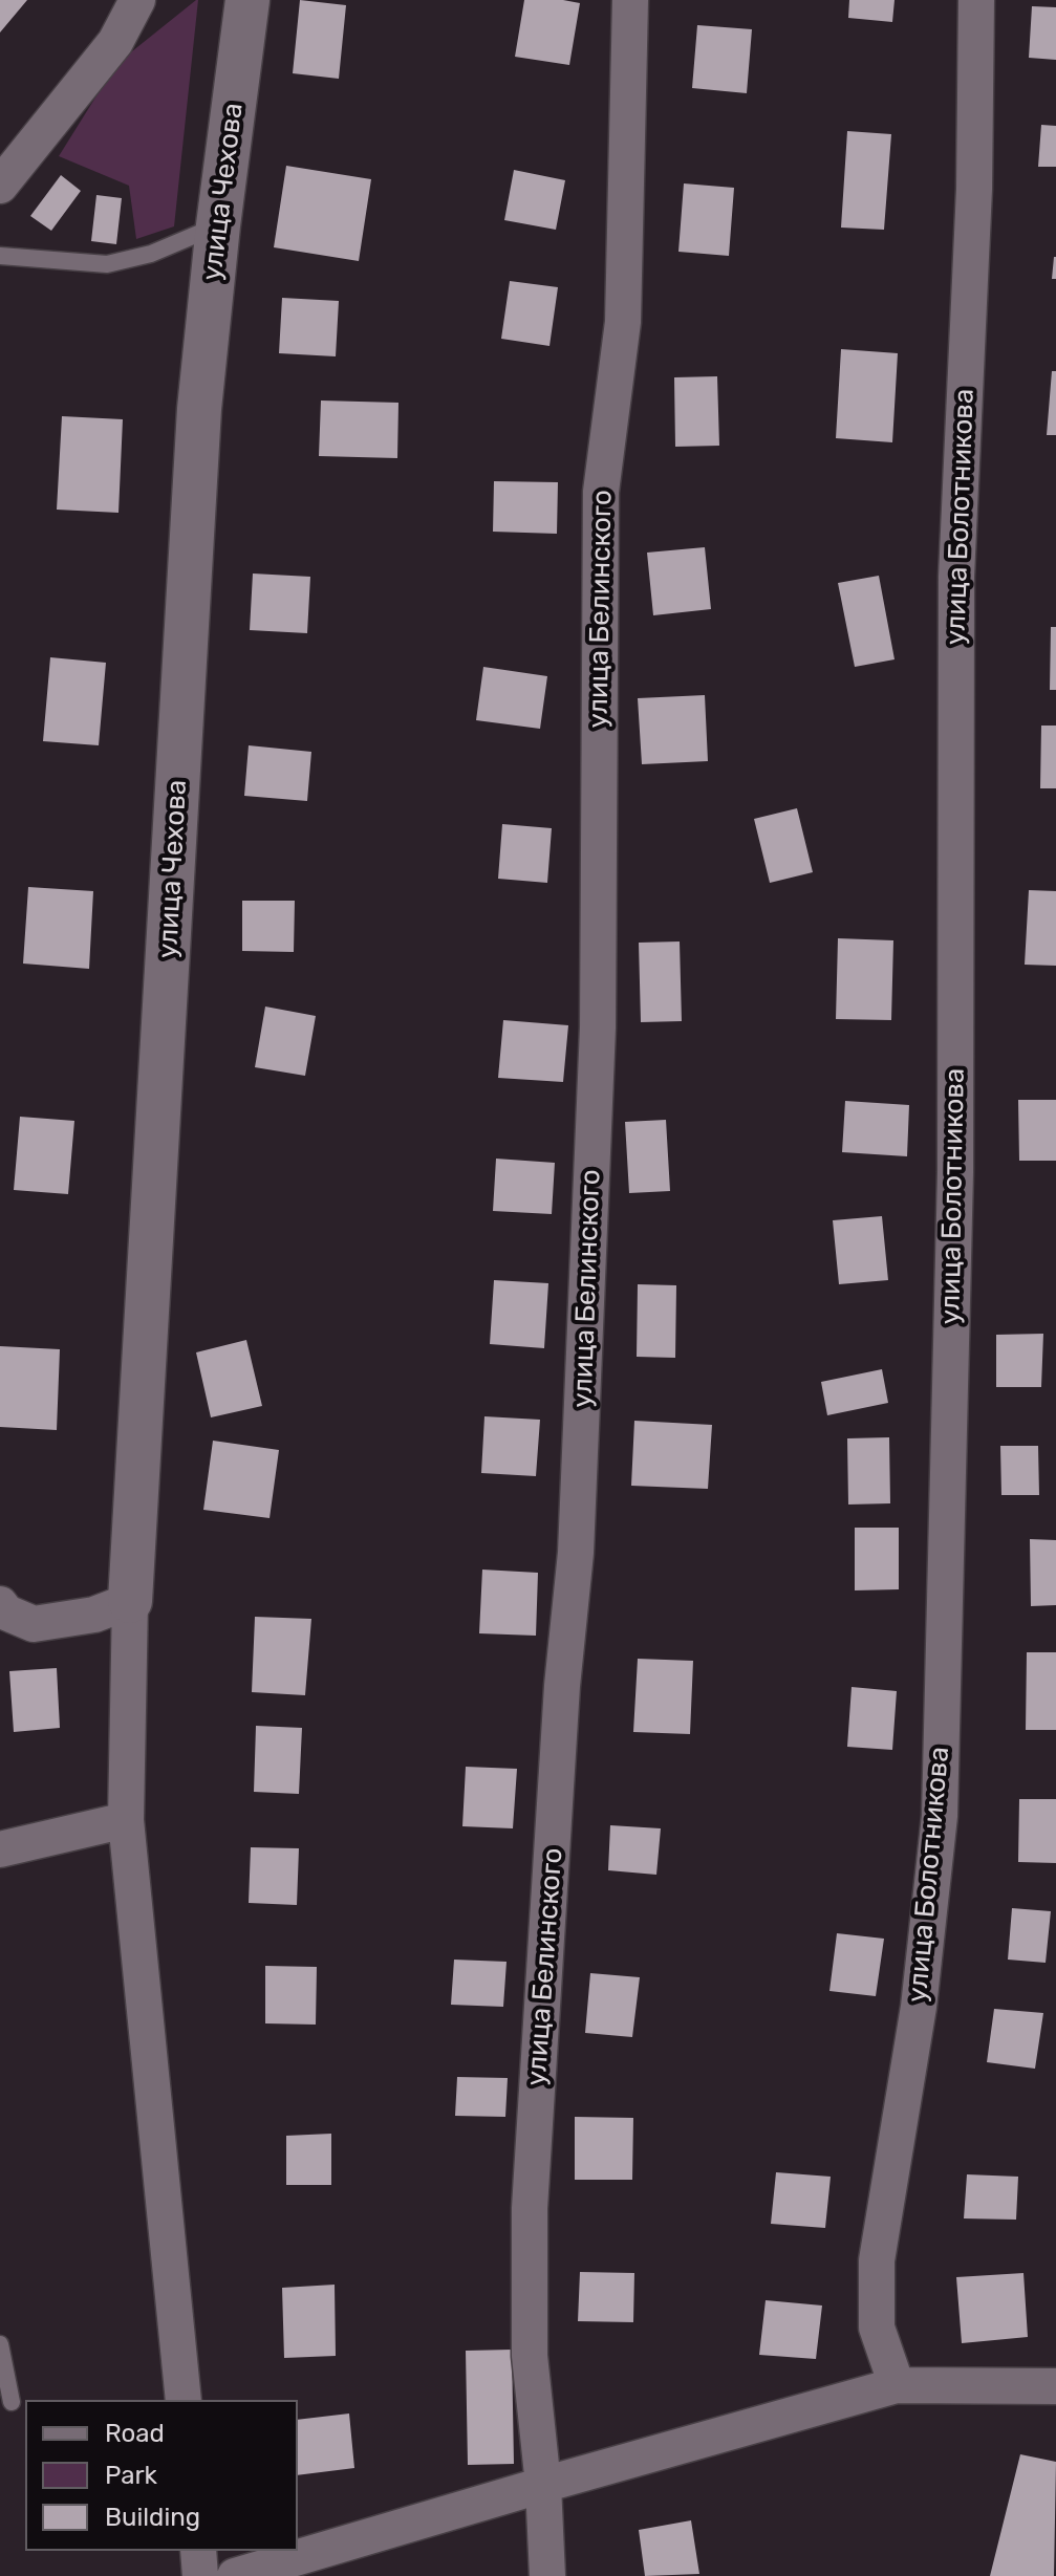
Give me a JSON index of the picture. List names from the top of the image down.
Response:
{
  "streets": {
    "street": ["улица Чехова", "улица Болотникова", "улица Белинского"]
  },
  "legend": ["Road", "Park", "Building"]
}
